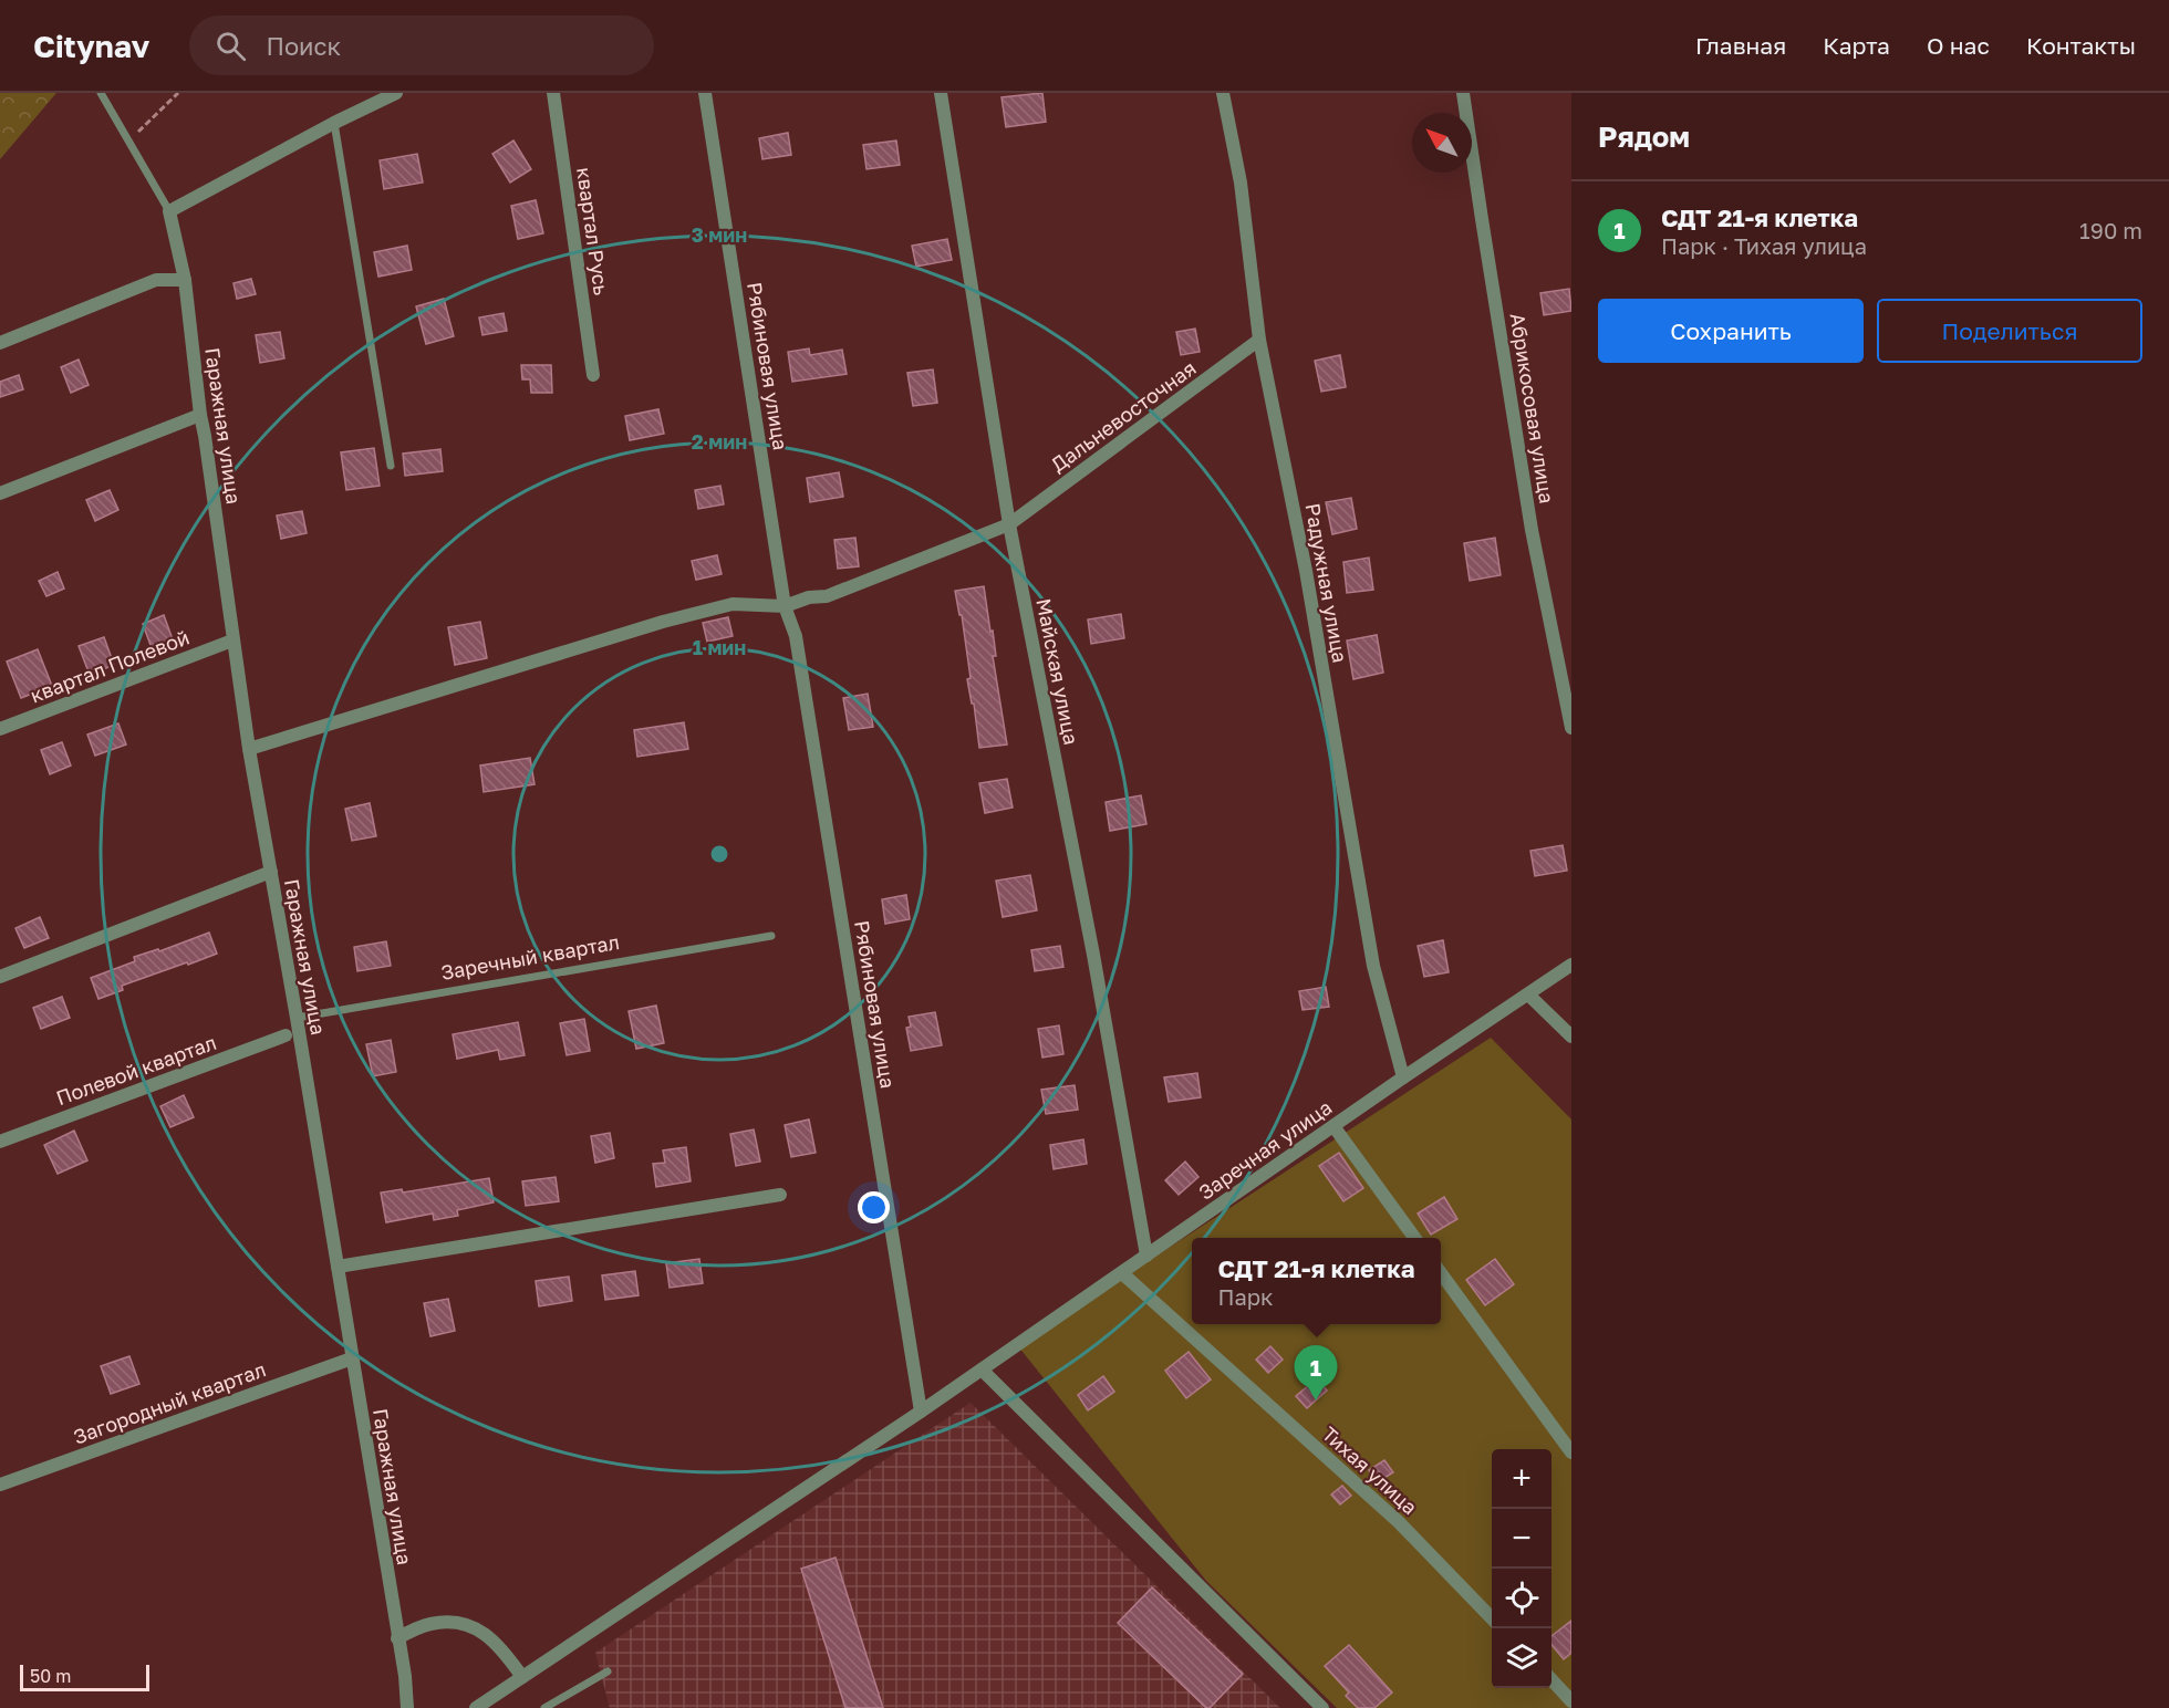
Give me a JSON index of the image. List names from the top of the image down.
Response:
{
  "streets": {
    "street": [
      "квартал Русь",
      "Рябиновая улица",
      "Абрикосовая улица",
      "Дальневосточная",
      "Гаражная улица",
      "Радужная улица",
      "квартал Полевой",
      "Майская улица",
      "Полевой квартал",
      "Заречная улица",
      "Загородный квартал",
      "Тихая улица"
    ],
    "lane": ["Заречный квартал"]
  },
  "crossings": [
    ["Рябиновая улица", "Заречная улица"],
    ["Дальневосточная", "Радужная улица"],
    ["Дальневосточная", "Майская улица"],
    ["Гаражная улица", "квартал Полевой"],
    ["Гаражная улица", "Заречный квартал"],
    ["Гаражная улица", "Загородный квартал"],
    ["Радужная улица", "Заречная улица"],
    ["Майская улица", "Заречная улица"],
    ["Заречная улица", "Тихая улица"]
  ],
  "scale_bar": "50 m",
  "north": "top left",
  "page": {
    "header": "Citynav",
    "search": "Поиск",
    "nav": [
      "Главная",
      "Карта",
      "О нас",
      "Контакты"
    ],
    "heading": "Рядом",
    "list": [
      {
        "mark": "1",
        "name": "СДТ 21-я клетка",
        "note": "Парк · Тихая улица",
        "value": "190 m"
      }
    ],
    "buttons": ["Сохранить", "Поделиться"],
    "popup": ["СДТ 21-я клетка", "Парк"],
    "pins": "1",
    "map_buttons": ["+", "−"],
    "scale": "50 m"
  },
  "rings": ["3 мин", "2 мин", "1 мин"]
}
